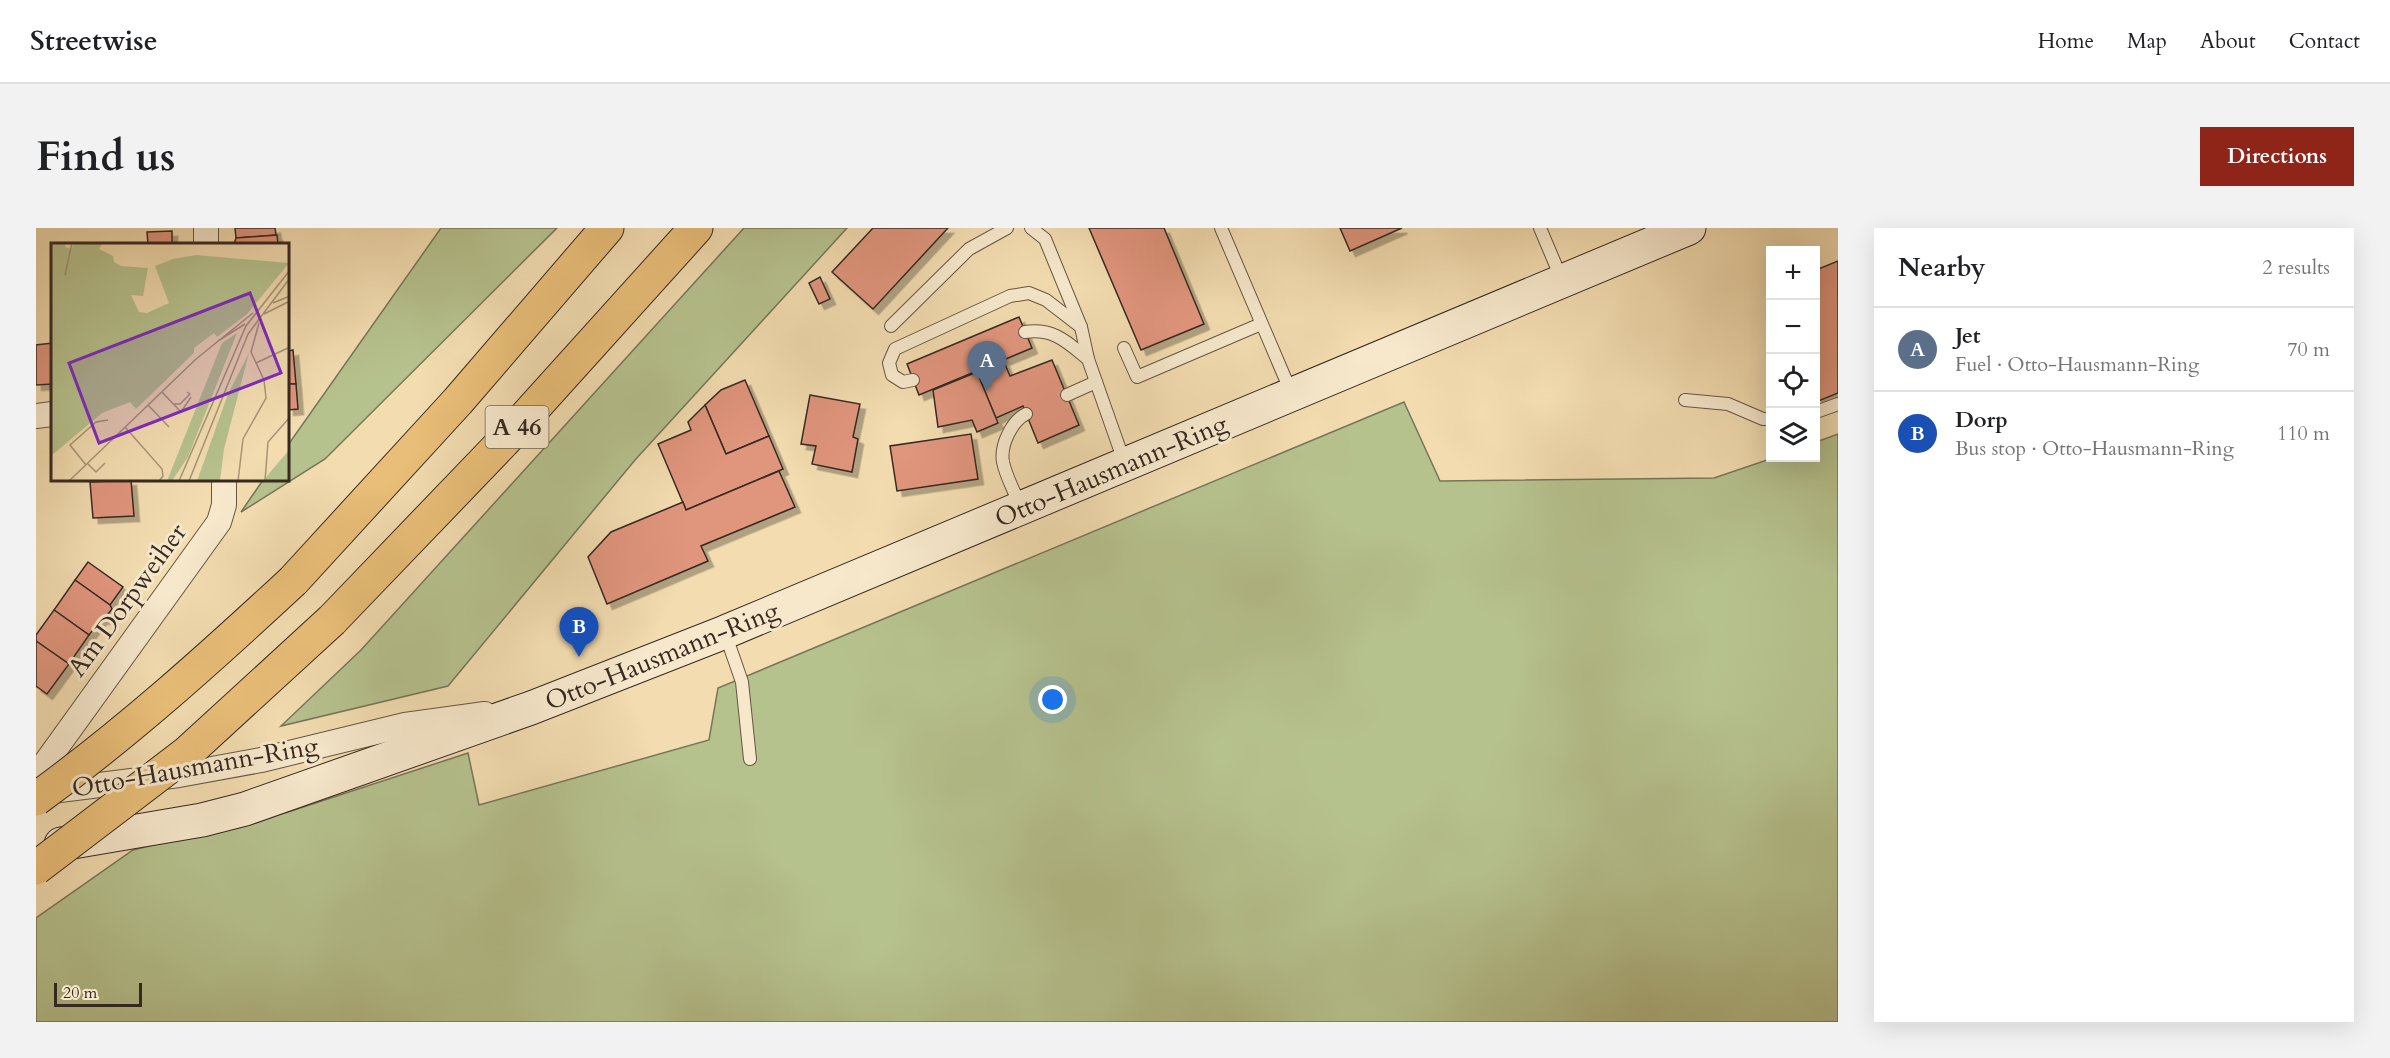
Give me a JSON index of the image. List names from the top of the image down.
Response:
{
  "streets": {
    "highway": ["A 46"],
    "street": ["Otto-Hausmann-Ring", "Am Dorpweiher"]
  },
  "scale_bar": "20 m",
  "page": {
    "header": "Streetwise",
    "nav": [
      "Home",
      "Map",
      "About",
      "Contact"
    ],
    "buttons": "Directions",
    "title": "Find us",
    "heading": ["Nearby", "2 results"],
    "map_buttons": ["+", "−"],
    "list": [
      {
        "mark": "A",
        "name": "Jet",
        "note": "Fuel · Otto-Hausmann-Ring",
        "value": "70 m"
      },
      {
        "mark": "B",
        "name": "Dorp",
        "note": "Bus stop · Otto-Hausmann-Ring",
        "value": "110 m"
      }
    ],
    "pins": ["A", "B"],
    "scale": "20 m"
  }
}
